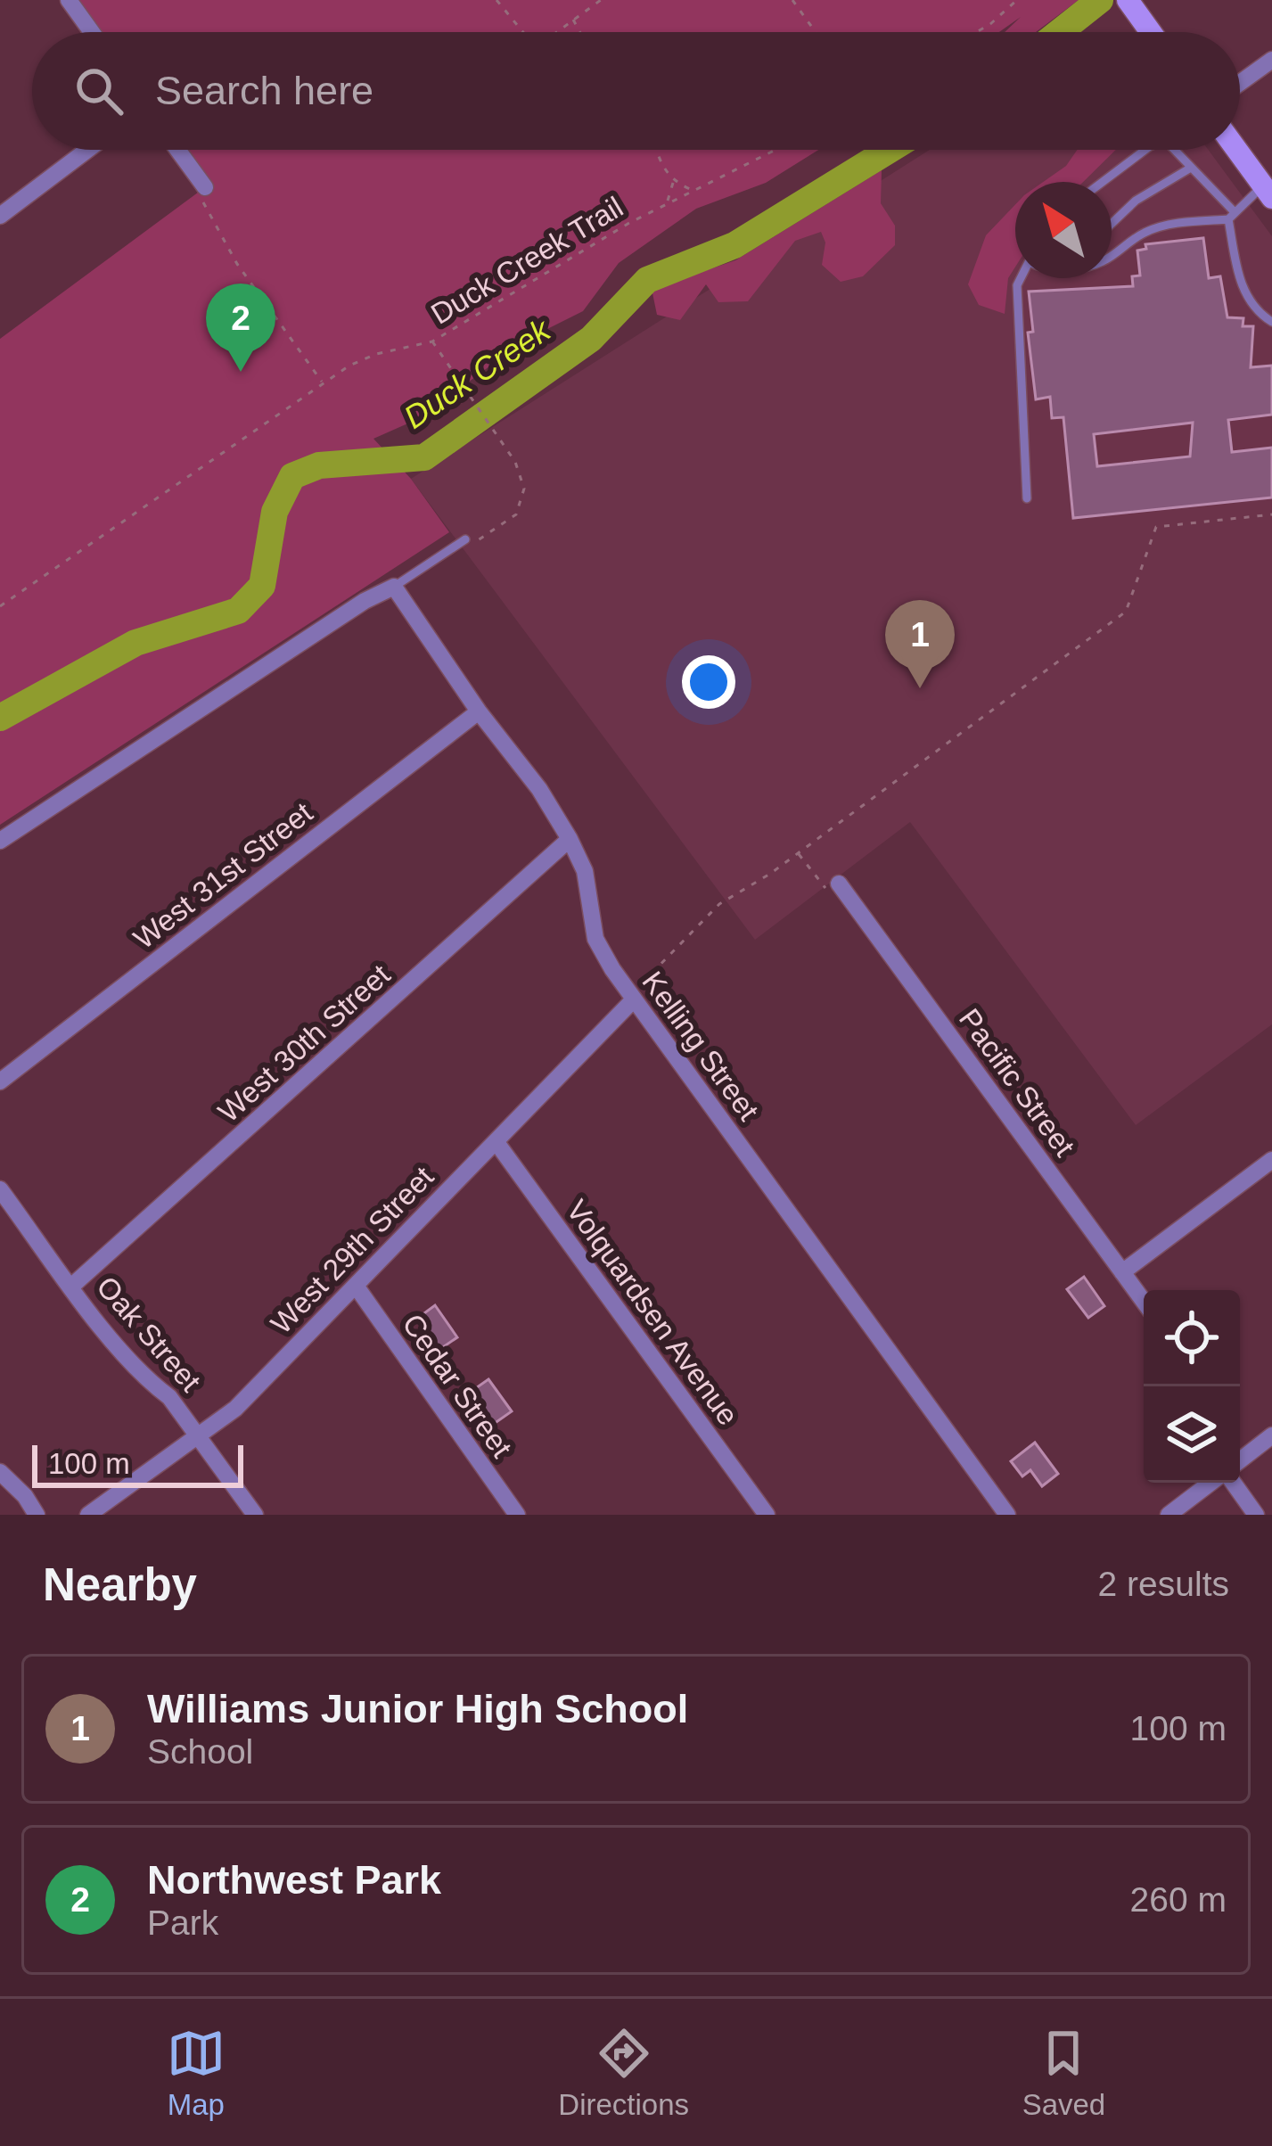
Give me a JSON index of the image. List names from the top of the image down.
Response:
{
  "streets": {
    "street": [
      "West 31st Street",
      "West 30th Street",
      "Kelling Street",
      "Pacific Street",
      "West 29th Street",
      "Volquardsen Avenue",
      "Oak Street",
      "Cedar Street"
    ],
    "path": ["Duck Creek Trail"]
  },
  "crossings": [
    ["West 31st Street", "Kelling Street"],
    ["West 30th Street", "Kelling Street"],
    ["West 30th Street", "Oak Street"],
    ["Kelling Street", "West 29th Street"],
    ["West 29th Street", "Volquardsen Avenue"],
    ["West 29th Street", "Oak Street"],
    ["West 29th Street", "Cedar Street"]
  ],
  "water": ["Duck Creek"],
  "scale_bar": "100 m",
  "north": "top left",
  "page": {
    "search": "Search here",
    "pins": ["2", "1"],
    "scale": "100 m",
    "heading": ["Nearby", "2 results"],
    "list": [
      {
        "mark": "1",
        "name": "Williams Junior High School",
        "note": "School",
        "value": "100 m"
      },
      {
        "mark": "2",
        "name": "Northwest Park",
        "note": "Park",
        "value": "260 m"
      }
    ],
    "nav": ["Map", "Directions", "Saved"]
  }
}
